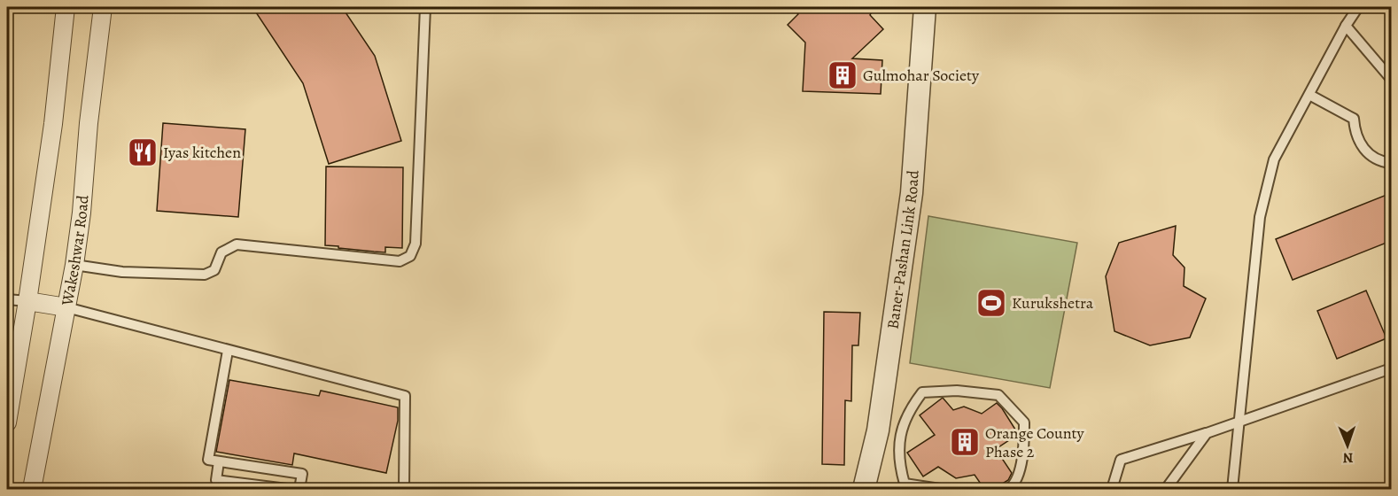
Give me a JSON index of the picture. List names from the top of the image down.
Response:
{
  "streets": {
    "street": ["Wakeshwar Road", "Baner-Pashan Link Road"]
  },
  "places": {
    "building": ["Gulmohar Society", "Orange County Phase 2"],
    "restaurant": ["Iyas kitchen"],
    "sports": ["Kurukshetra"]
  },
  "north": "bottom"
}
